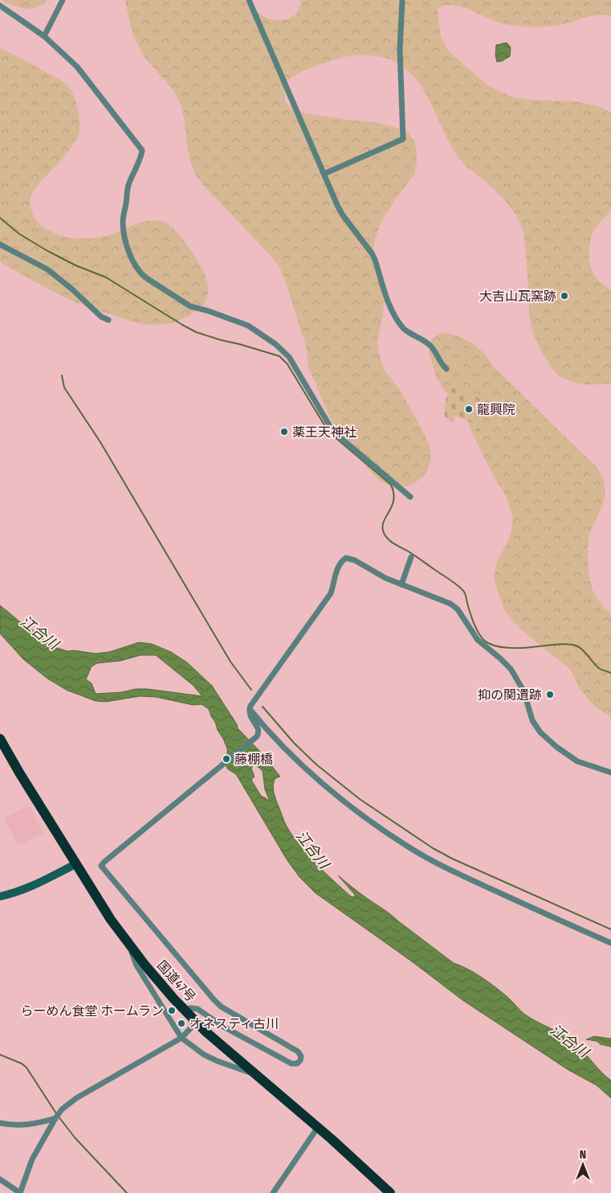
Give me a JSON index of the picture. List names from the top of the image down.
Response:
{
  "streets": {
    "highway": ["国道47号"]
  },
  "water": ["江合川"],
  "places": [
    "大吉山瓦窯跡",
    "龍興院",
    "薬王天神社",
    "抑の関遺跡",
    "藤棚橋",
    "らーめん食堂 ホームラン",
    "オネスティ古川"
  ],
  "north": "top"
}
